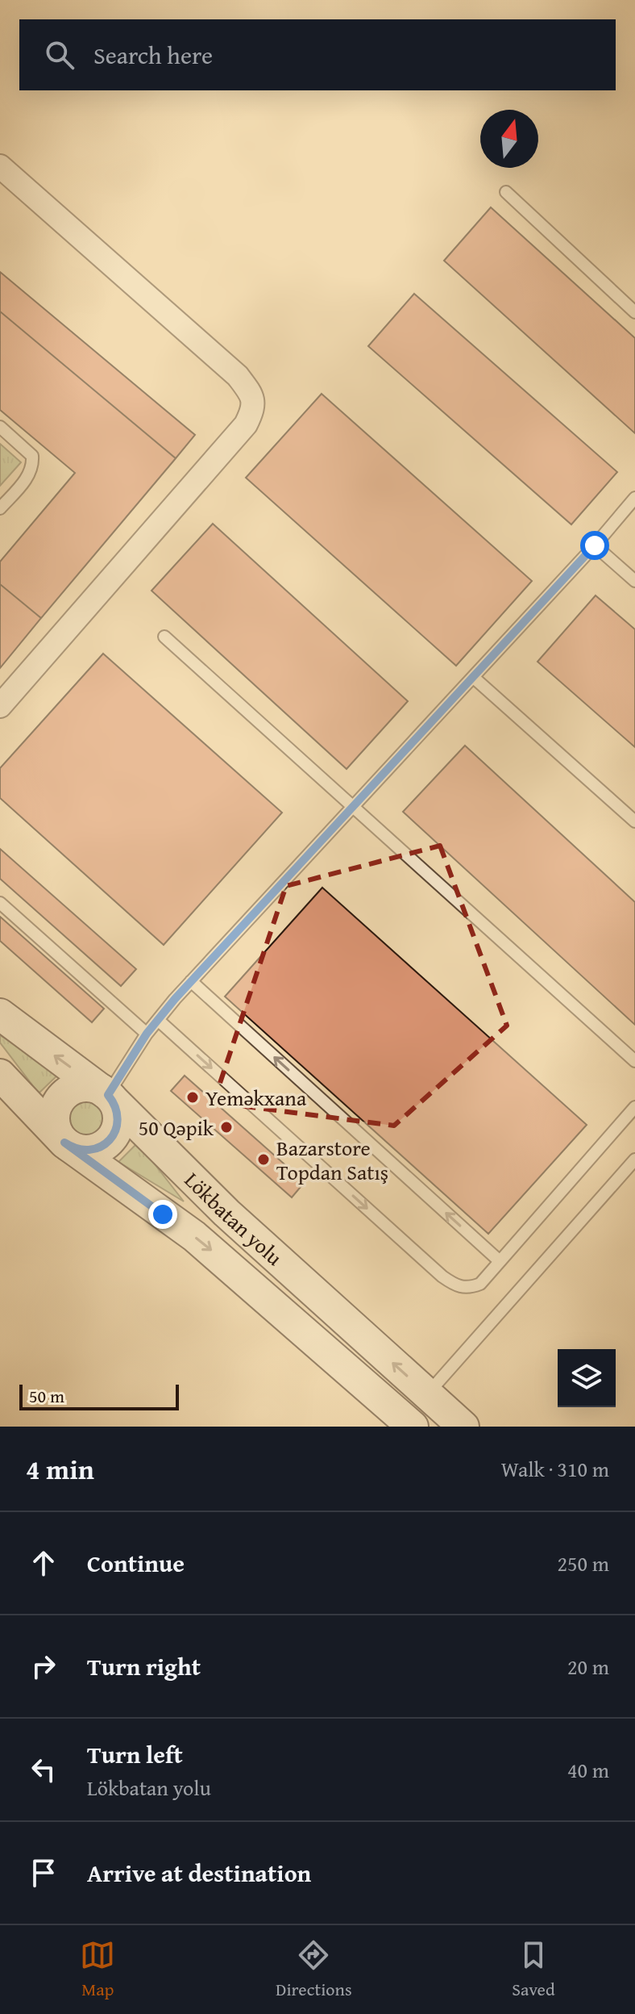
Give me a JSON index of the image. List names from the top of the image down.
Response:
{
  "streets": {
    "main road": ["Lökbatan yolu"]
  },
  "places": ["Yeməkxana", "50 Qəpik", "Bazarstore Topdan Satış"],
  "scale_bar": "50 m",
  "north": "top",
  "page": {
    "search": "Search here",
    "scale": "50 m",
    "heading": ["4 min", "Walk · 310 m"],
    "list": [
      ["Continue", "250 m"],
      ["Turn right", "20 m"],
      ["Turn left", "Lökbatan yolu", "40 m"],
      "Arrive at destination"
    ],
    "nav": ["Map", "Directions", "Saved"]
  }
}
